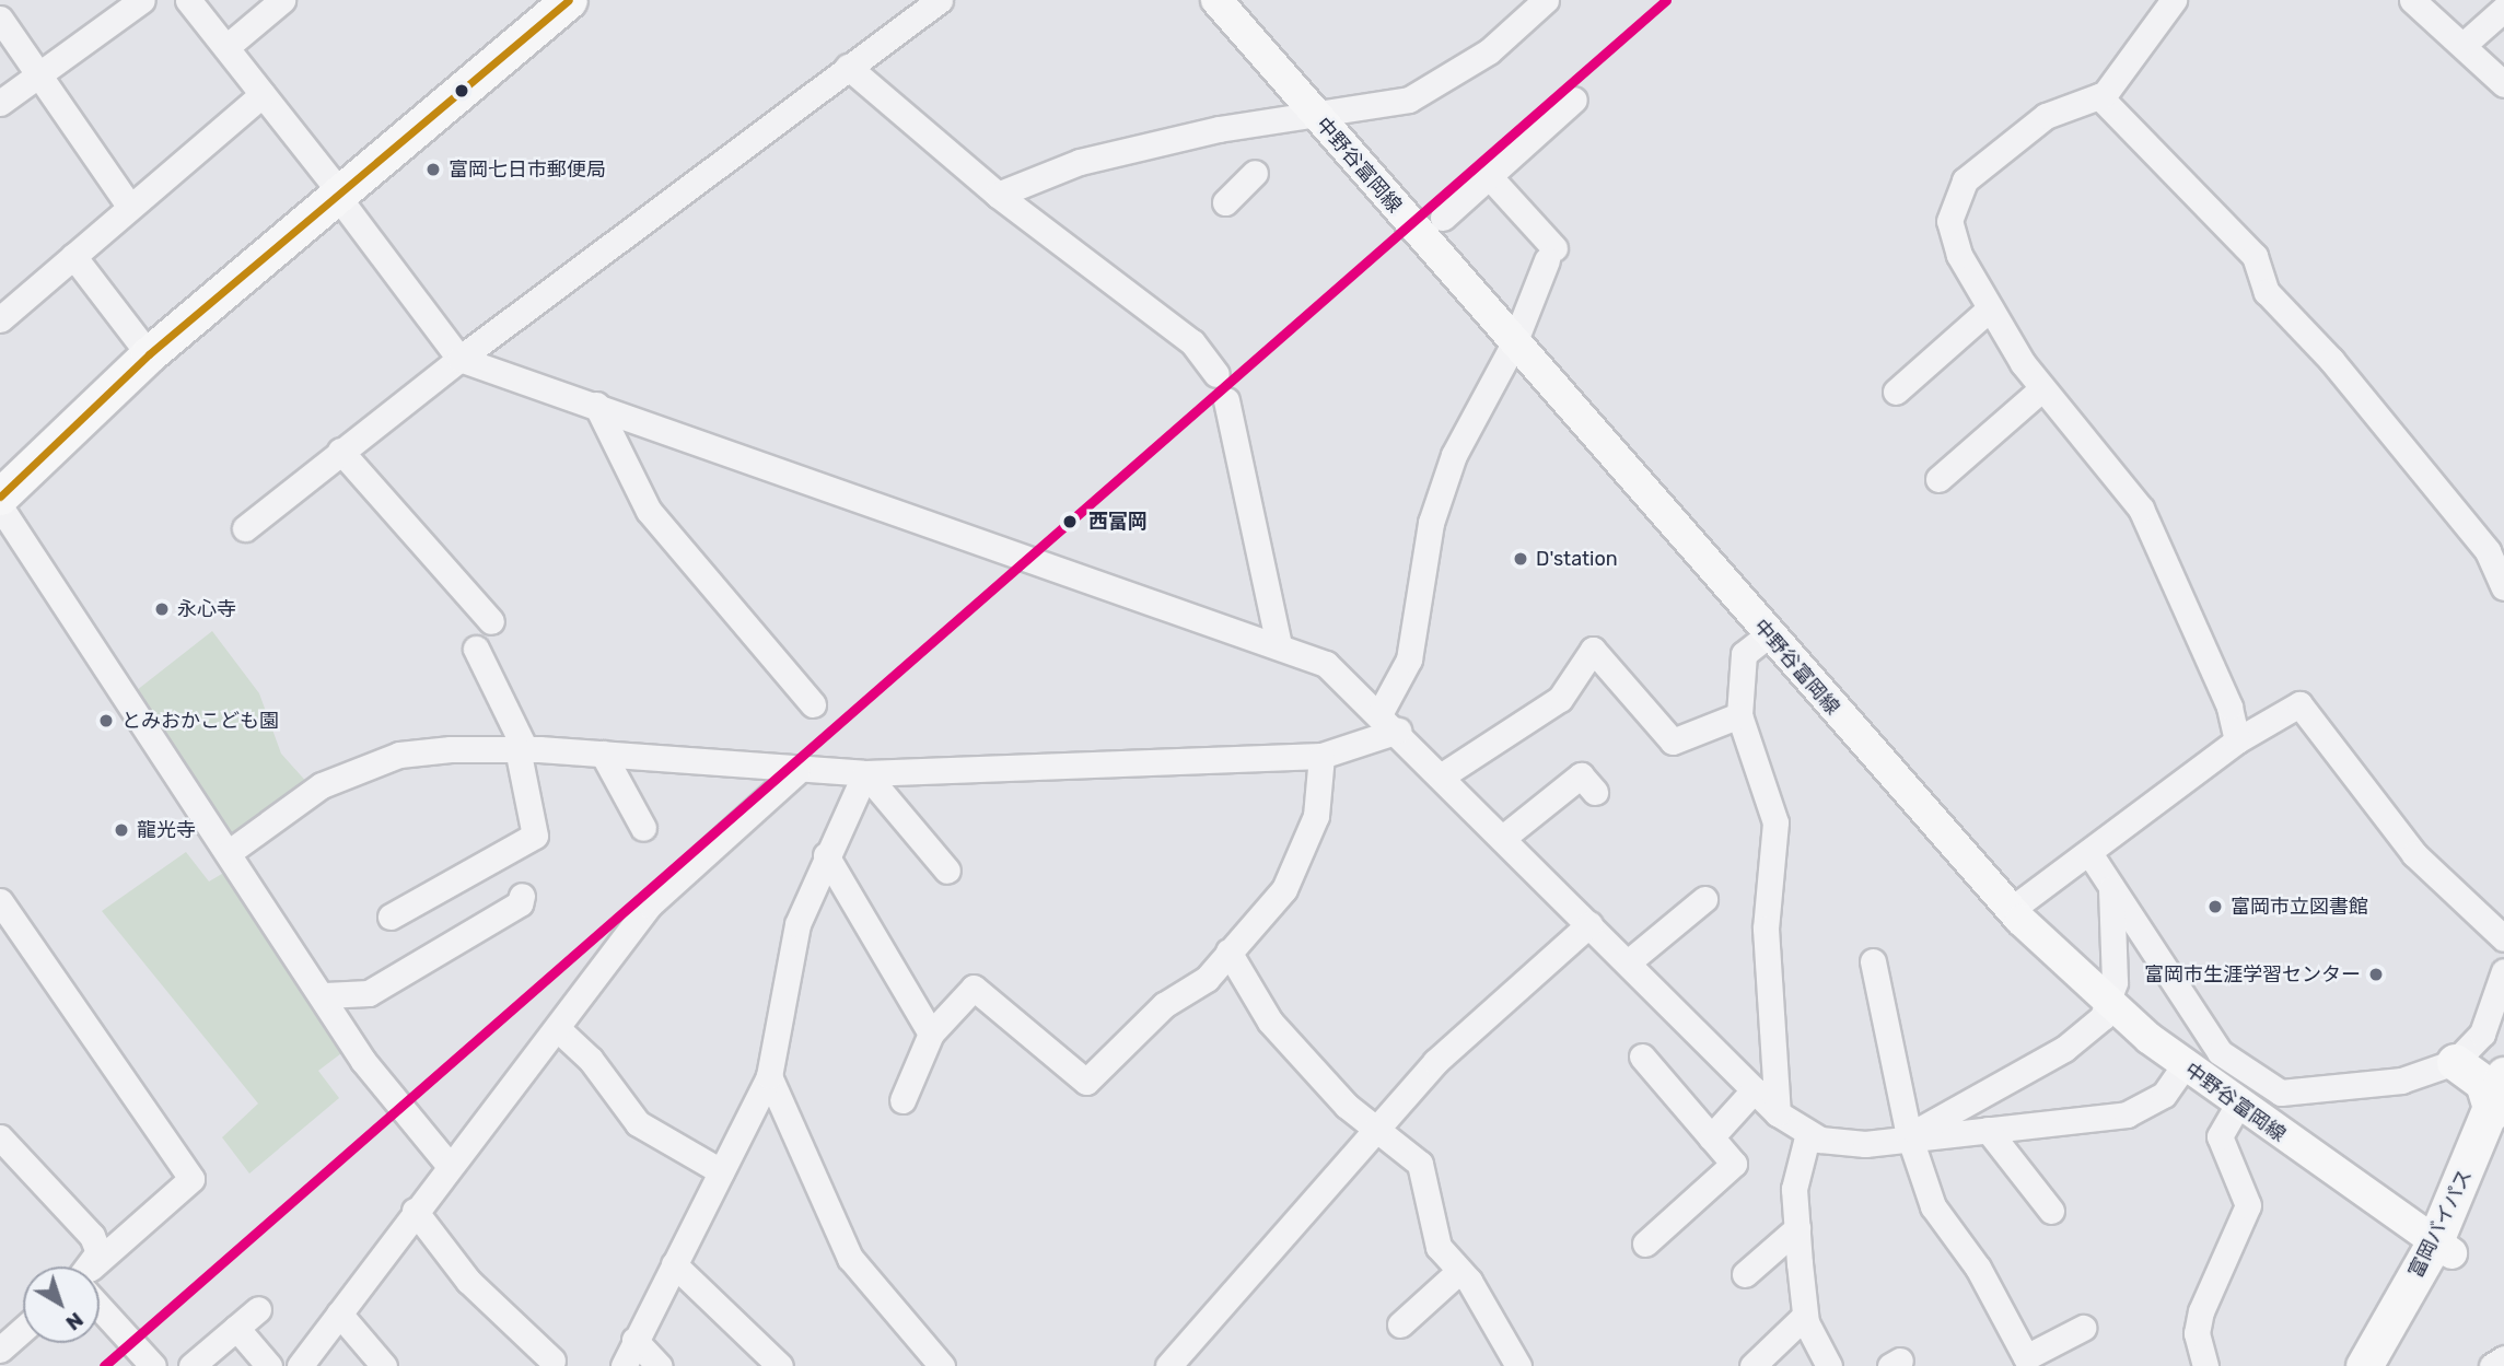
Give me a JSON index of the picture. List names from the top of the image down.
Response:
{
  "streets": {
    "highway": ["富岡バイパス"],
    "main road": ["中野谷富岡線"]
  },
  "crossings": [
    ["中野谷富岡線", "富岡バイパス"]
  ],
  "places": [
    "富岡七日市郵便局",
    "西富岡",
    "D'station",
    "永心寺",
    "とみおかこども園",
    "龍光寺",
    "富岡市立図書館",
    "富岡市生涯学習センター"
  ],
  "north": "bottom right"
}
